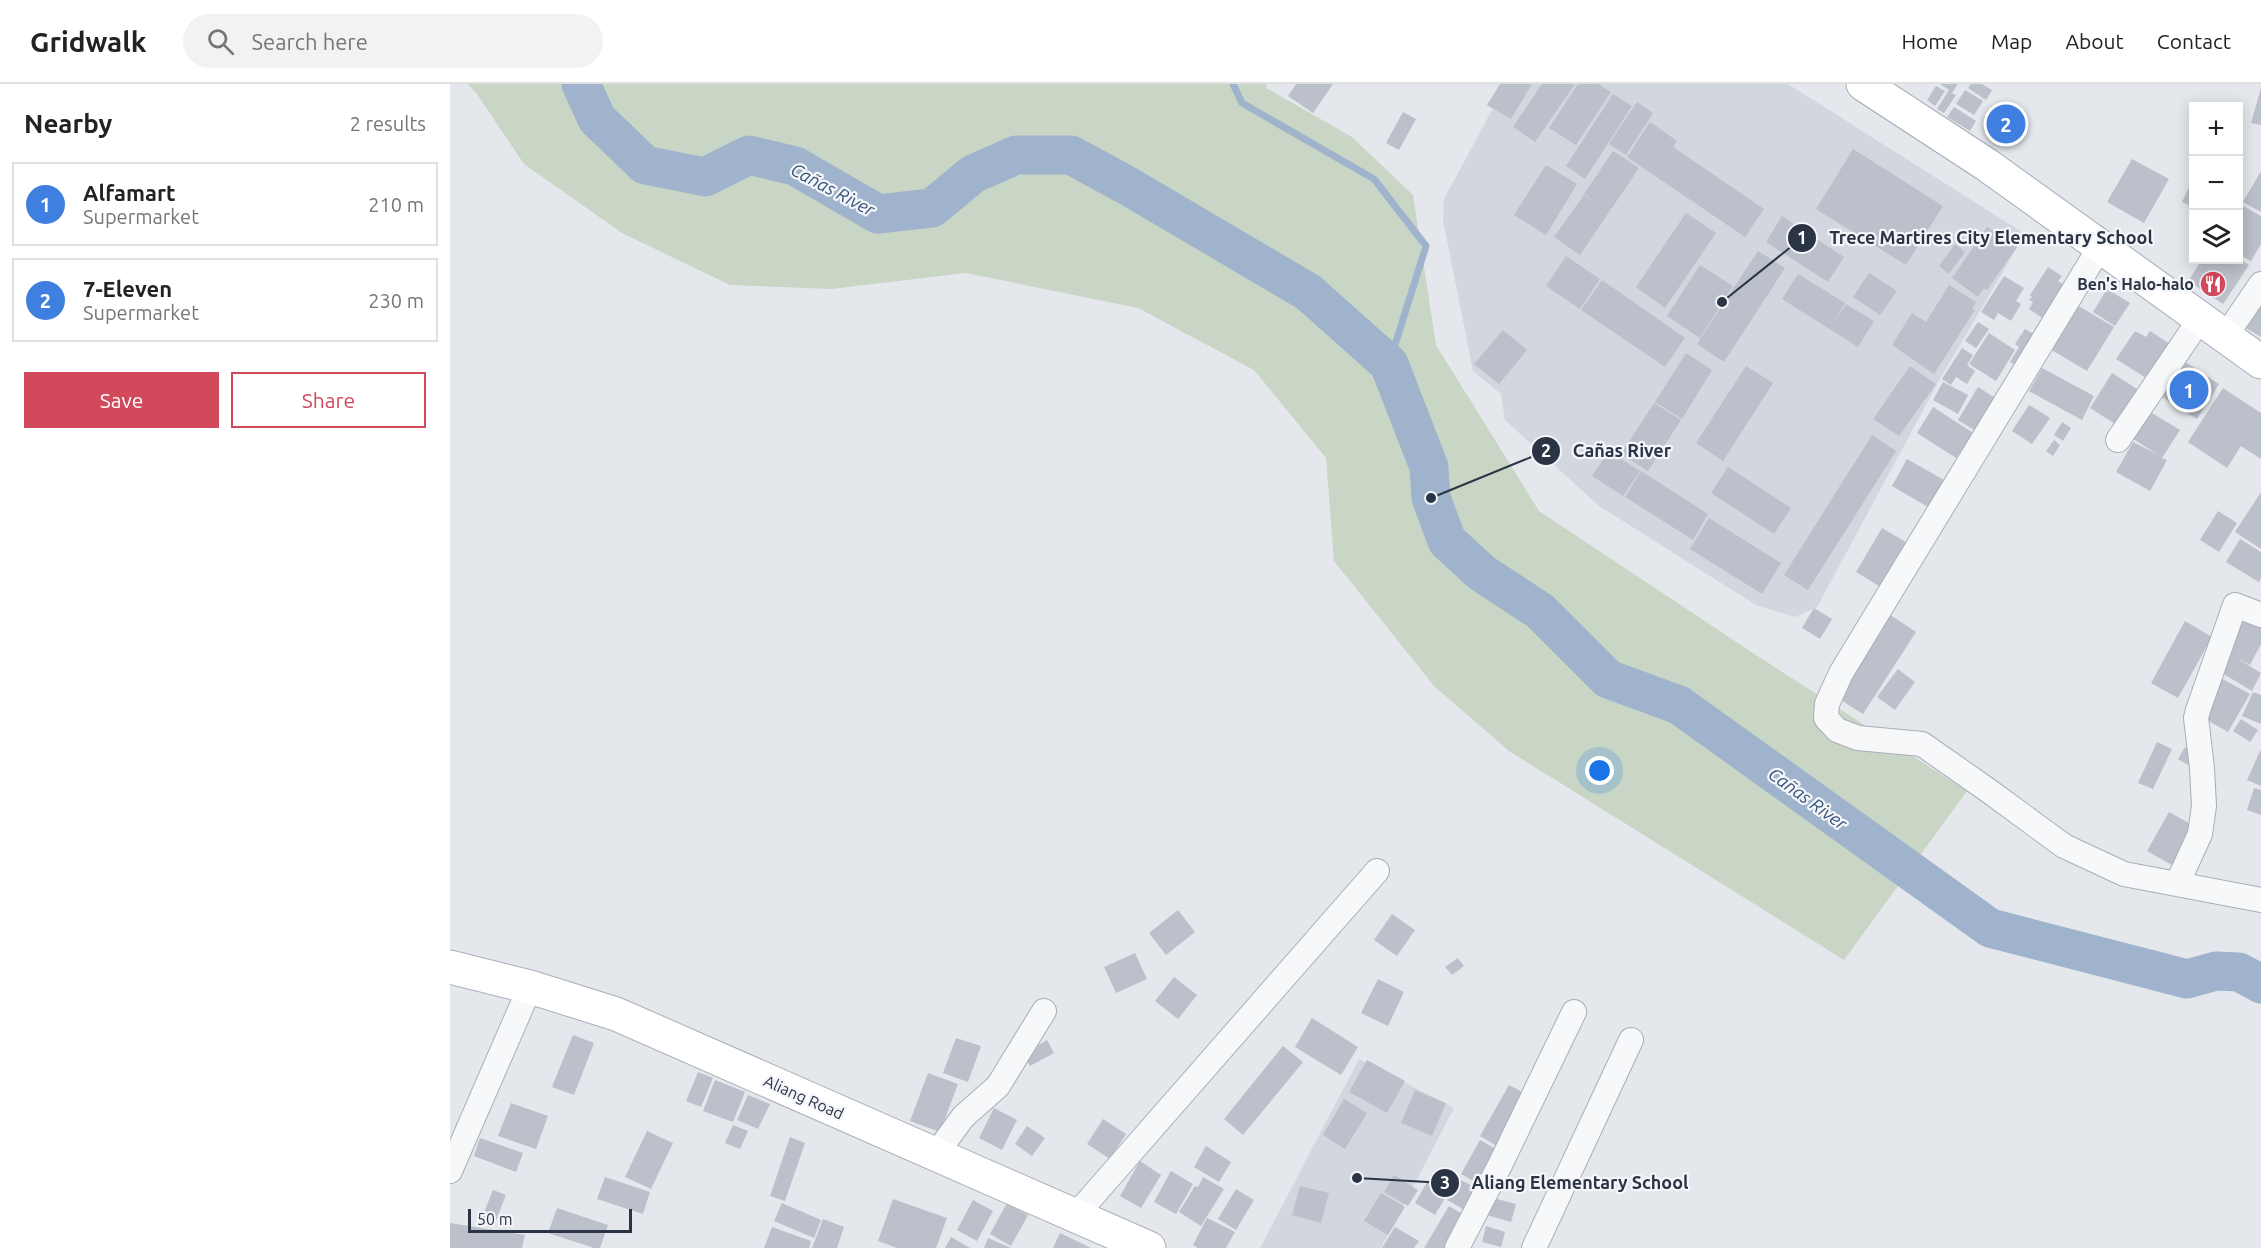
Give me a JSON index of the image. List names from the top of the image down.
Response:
{
  "streets": {
    "street": ["Aliang Road"]
  },
  "water": ["Cañas River"],
  "places": {
    "restaurant": ["Ben's Halo-halo"],
    "other": ["Trece Martires City Elementary School", "Cañas River", "Aliang Elementary School"]
  },
  "scale_bar": "50 m",
  "page": {
    "header": "Gridwalk",
    "search": "Search here",
    "nav": [
      "Home",
      "Map",
      "About",
      "Contact"
    ],
    "heading": ["Nearby", "2 results"],
    "map_buttons": ["+", "−"],
    "pins": ["2", "1"],
    "list": [
      {
        "mark": "1",
        "name": "Alfamart",
        "note": "Supermarket",
        "value": "210 m"
      },
      {
        "mark": "2",
        "name": "7-Eleven",
        "note": "Supermarket",
        "value": "230 m"
      }
    ],
    "buttons": ["Save", "Share"],
    "scale": "50 m"
  }
}
